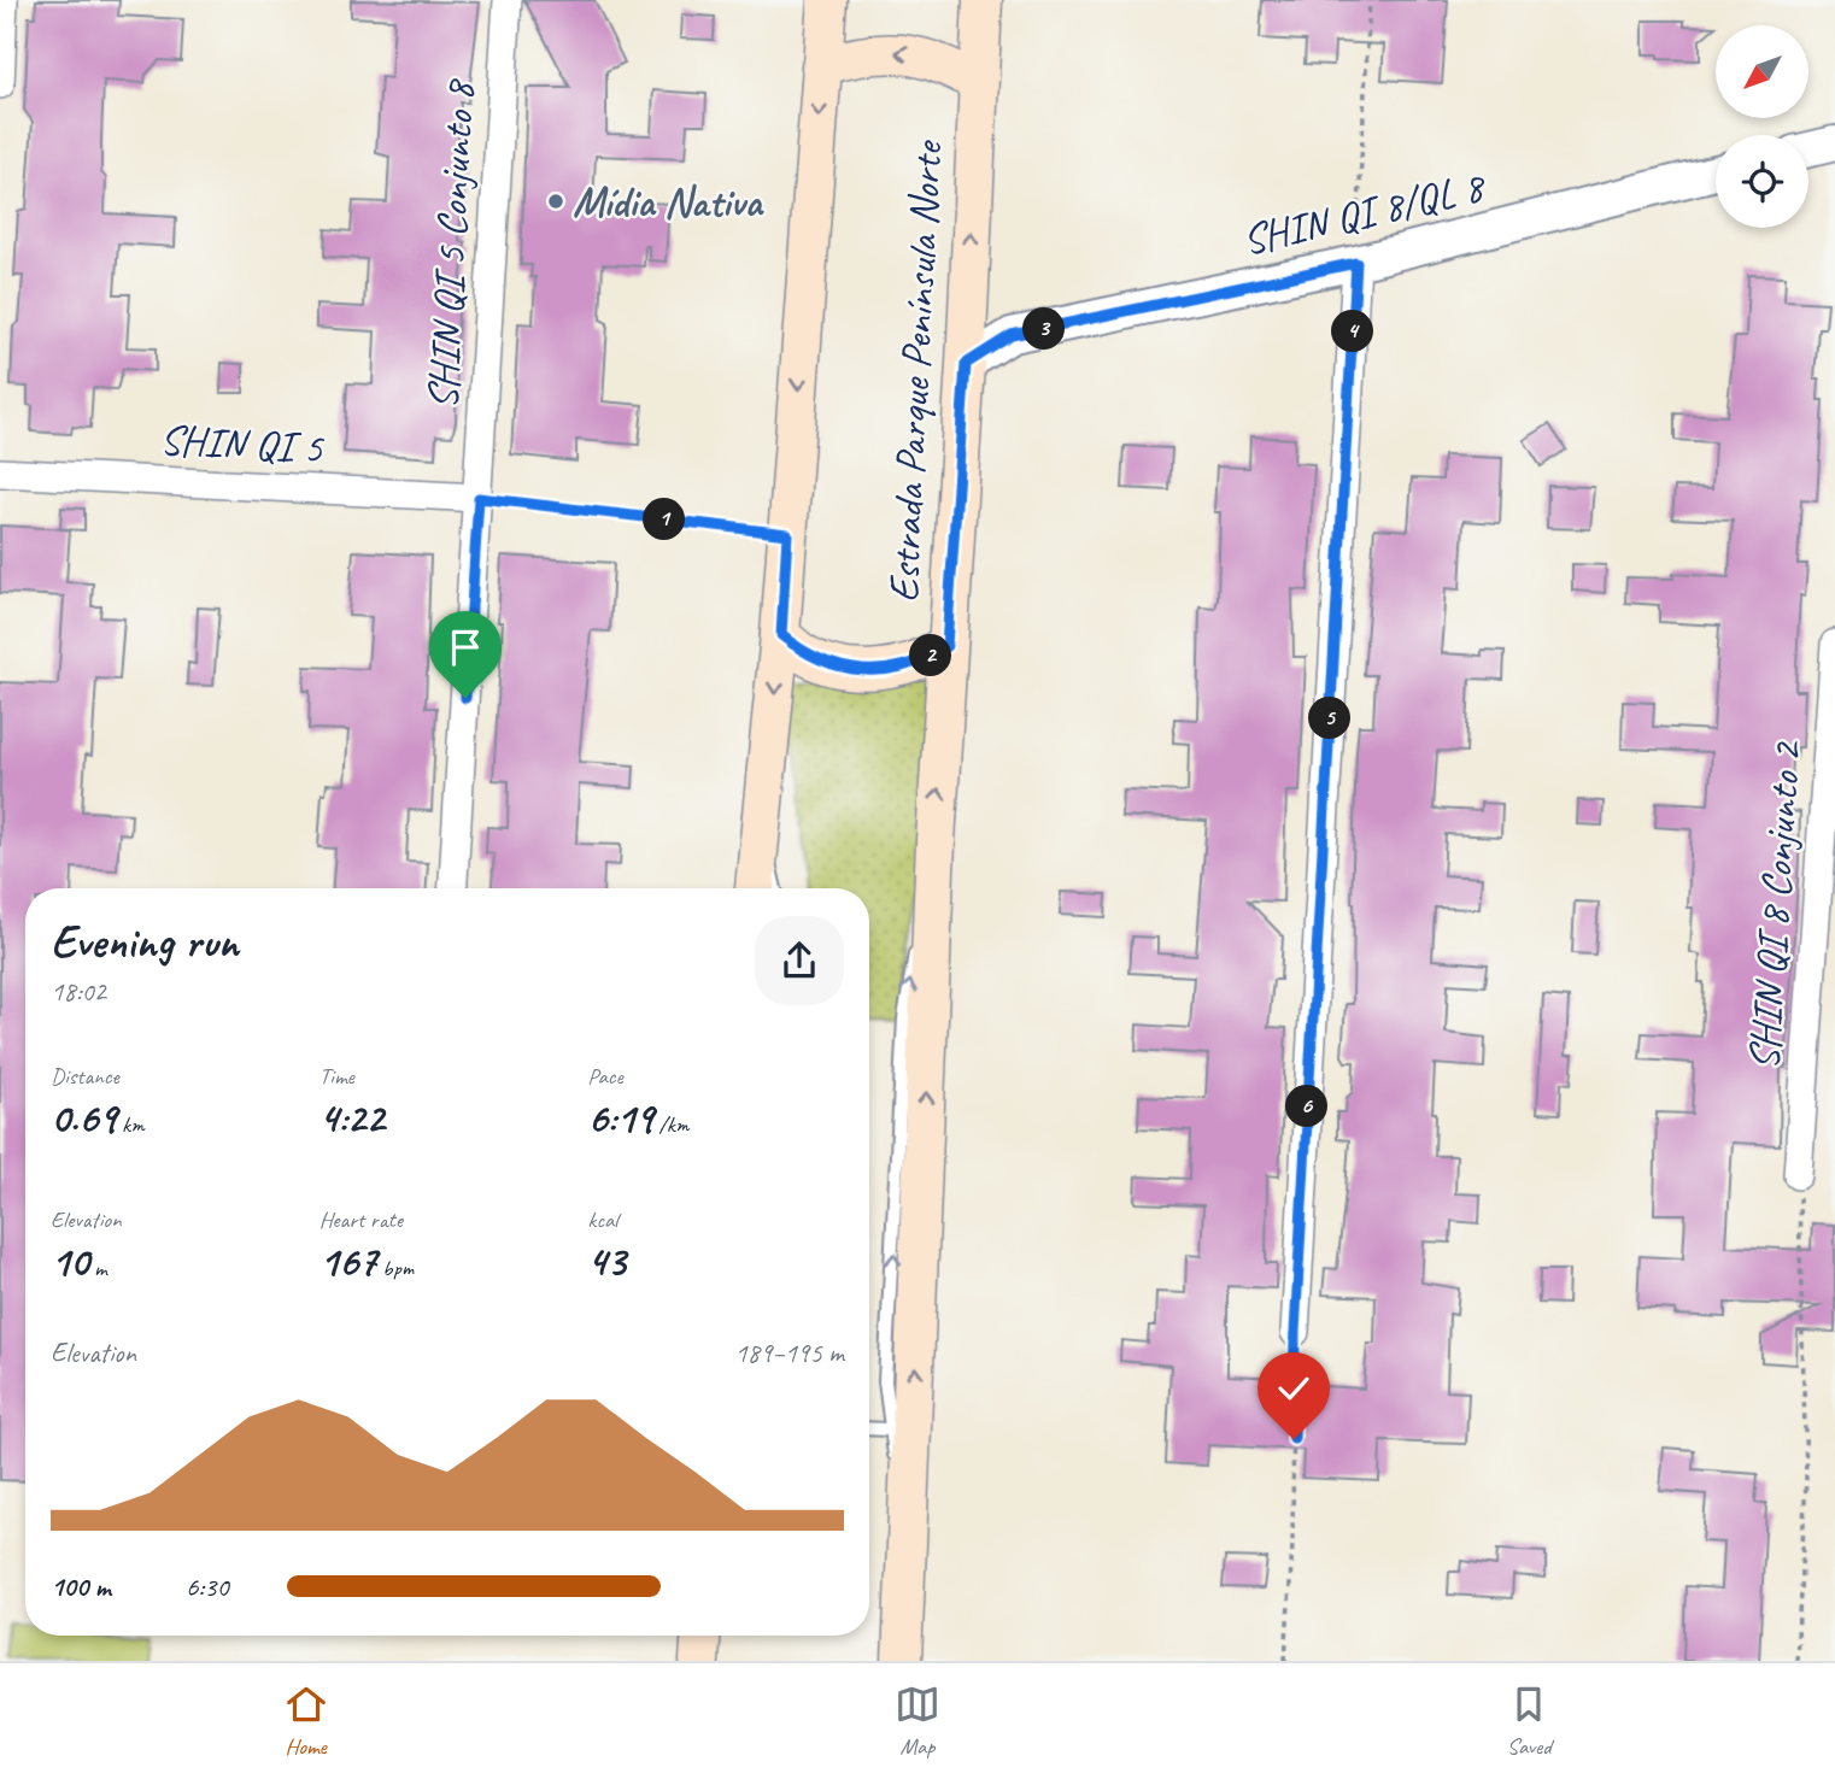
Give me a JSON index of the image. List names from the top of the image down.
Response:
{
  "streets": {
    "main road": ["Estrada Parque Península Norte"],
    "street": [
      "SHIN QI 8/QL 8",
      "SHIN QI 5 Conjunto 8",
      "SHIN QI 5",
      "SHIN QI 8 Conjunto 2"
    ]
  },
  "crossings": [
    ["SHIN QI 8/QL 8", "Estrada Parque Península Norte"],
    ["SHIN QI 5 Conjunto 8", "SHIN QI 5"]
  ],
  "places": ["Mídia Nativa"],
  "north": "bottom left",
  "page": {
    "pins": [
      "3",
      "4",
      "1",
      "2",
      "5",
      "6"
    ],
    "heading": ["Evening run", "18:02"],
    "stats": [
      ["Distance", "0.69 km"],
      ["Time", "4:22"],
      ["Pace", "6:19 /km"],
      ["Elevation", "10 m"],
      ["Heart rate", "167 bpm"],
      ["kcal", "43"]
    ],
    "chart": ["Elevation", "189–195 m"],
    "list": [
      {
        "name": "100 m",
        "note": "6:30"
      }
    ],
    "tabs": ["Home", "Map", "Saved"]
  }
}
